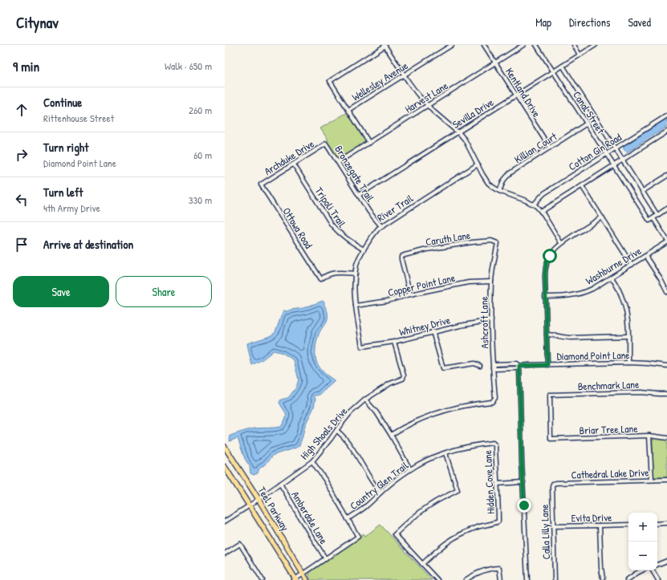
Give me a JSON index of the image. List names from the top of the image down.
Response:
{
  "streets": {
    "main road": ["Teel Parkway"],
    "street": [
      "Wellesley Avenue",
      "Kentland Drive",
      "Harvest Lane",
      "Canal Street",
      "Sevilla Drive",
      "Killian Court",
      "Cotton Gin Road",
      "Archduke Drive",
      "Bronzegate Trail",
      "Tripoli Trail",
      "River Trail",
      "Ottowa Road",
      "Caruth Lane",
      "Washburne Drive",
      "Copper Point Lane",
      "Ashcroft Lane",
      "Whitney Drive",
      "Diamond Point Lane",
      "Benchmark Lane",
      "Briar Tree Lane",
      "High Shoals Drive",
      "Cathedral Lake Drive",
      "Hidden Cove Lane",
      "Country Glen Trail",
      "Amberdale Lane",
      "Evita Drive",
      "Calla Lilly Lane"
    ]
  },
  "crossings": [
    ["Kentland Drive", "Harvest Lane"],
    ["Kentland Drive", "Sevilla Drive"],
    ["Kentland Drive", "Killian Court"],
    ["Harvest Lane", "Bronzegate Trail"],
    ["Canal Street", "Sevilla Drive"],
    ["Canal Street", "Killian Court"],
    ["Canal Street", "Cotton Gin Road"],
    ["Sevilla Drive", "Bronzegate Trail"],
    ["Archduke Drive", "Bronzegate Trail"],
    ["Archduke Drive", "Tripoli Trail"],
    ["Archduke Drive", "Ottowa Road"],
    ["Bronzegate Trail", "River Trail"],
    ["Tripoli Trail", "River Trail"],
    ["River Trail", "Ottowa Road"],
    ["River Trail", "Copper Point Lane"],
    ["River Trail", "Whitney Drive"],
    ["Caruth Lane", "Copper Point Lane"],
    ["Caruth Lane", "Ashcroft Lane"],
    ["Copper Point Lane", "Ashcroft Lane"],
    ["Ashcroft Lane", "Whitney Drive"],
    ["Ashcroft Lane", "Diamond Point Lane"],
    ["Whitney Drive", "High Shoals Drive"],
    ["Benchmark Lane", "Briar Tree Lane"],
    ["High Shoals Drive", "Teel Parkway"],
    ["High Shoals Drive", "Amberdale Lane"],
    ["Cathedral Lake Drive", "Calla Lilly Lane"],
    ["Hidden Cove Lane", "Country Glen Trail"],
    ["Evita Drive", "Calla Lilly Lane"]
  ],
  "page": {
    "header": "Citynav",
    "nav": ["Map", "Directions", "Saved"],
    "heading": ["9 min", "Walk · 650 m"],
    "list": [
      ["Continue", "Rittenhouse Street", "260 m"],
      ["Turn right", "Diamond Point Lane", "60 m"],
      ["Turn left", "4th Army Drive", "330 m"],
      "Arrive at destination"
    ],
    "buttons": ["Save", "Share"],
    "map_buttons": ["+", "−"]
  }
}
